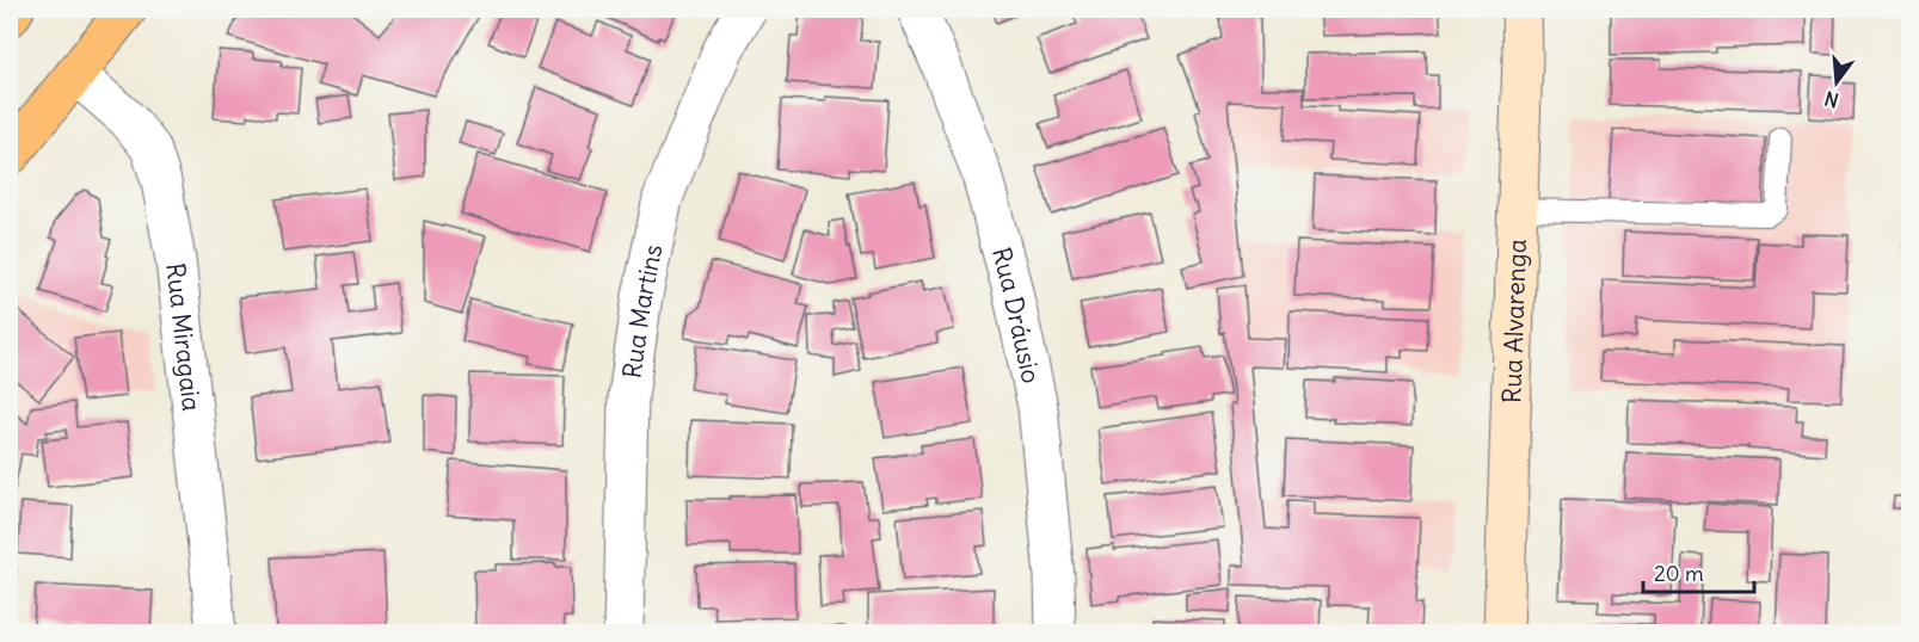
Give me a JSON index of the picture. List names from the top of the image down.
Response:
{
  "streets": {
    "street": [
      "Rua Martins",
      "Rua Dráusio",
      "Rua Alvarenga",
      "Rua Miragaia"
    ]
  },
  "scale_bar": "20 m",
  "north": "bottom"
}
